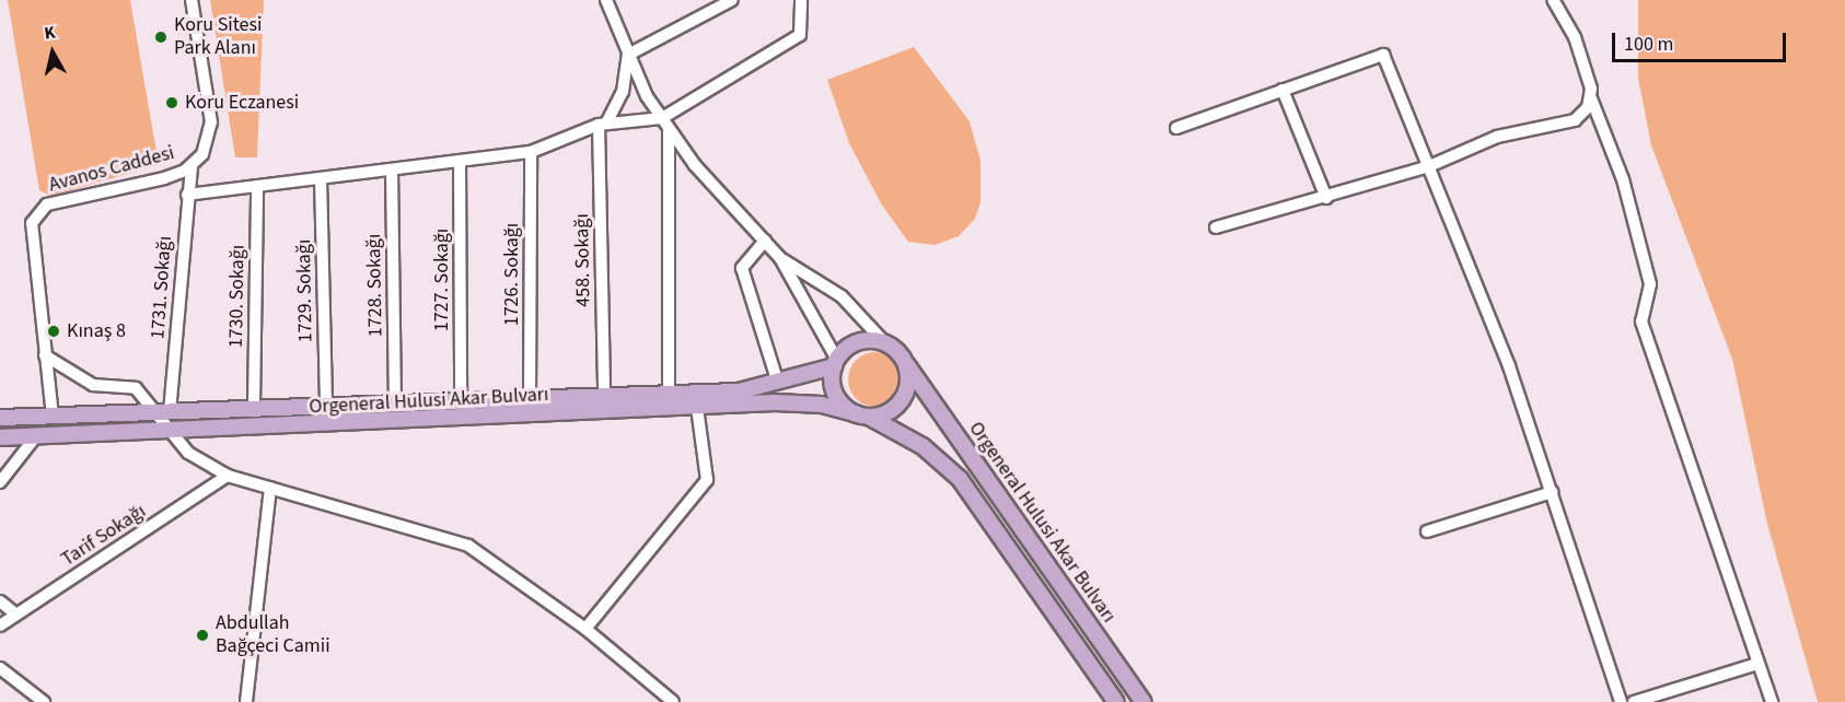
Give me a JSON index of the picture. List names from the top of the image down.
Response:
{
  "streets": {
    "main road": ["Orgeneral Hulusi Akar Bulvarı"],
    "street": [
      "Avanos Caddesi",
      "458. Sokağı",
      "1726. Sokağı",
      "1727. Sokağı",
      "1728. Sokağı",
      "1731. Sokağı",
      "1729. Sokağı",
      "1730. Sokağı",
      "Tarif Sokağı"
    ]
  },
  "crossings": [
    ["Avanos Caddesi", "1731. Sokağı"],
    ["Avanos Caddesi", "Orgeneral Hulusi Akar Bulvarı"],
    ["458. Sokağı", "Orgeneral Hulusi Akar Bulvarı"],
    ["1726. Sokağı", "Orgeneral Hulusi Akar Bulvarı"],
    ["1727. Sokağı", "Orgeneral Hulusi Akar Bulvarı"],
    ["1728. Sokağı", "Orgeneral Hulusi Akar Bulvarı"],
    ["1731. Sokağı", "Orgeneral Hulusi Akar Bulvarı"],
    ["1729. Sokağı", "Orgeneral Hulusi Akar Bulvarı"],
    ["1730. Sokağı", "Orgeneral Hulusi Akar Bulvarı"]
  ],
  "places": [
    "Koru Sitesi Park Alanı",
    "Koru Eczanesi",
    "Kınaş 8",
    "Abdullah Bağçeci Camii"
  ],
  "scale_bar": "100 m",
  "north": "top"
}
